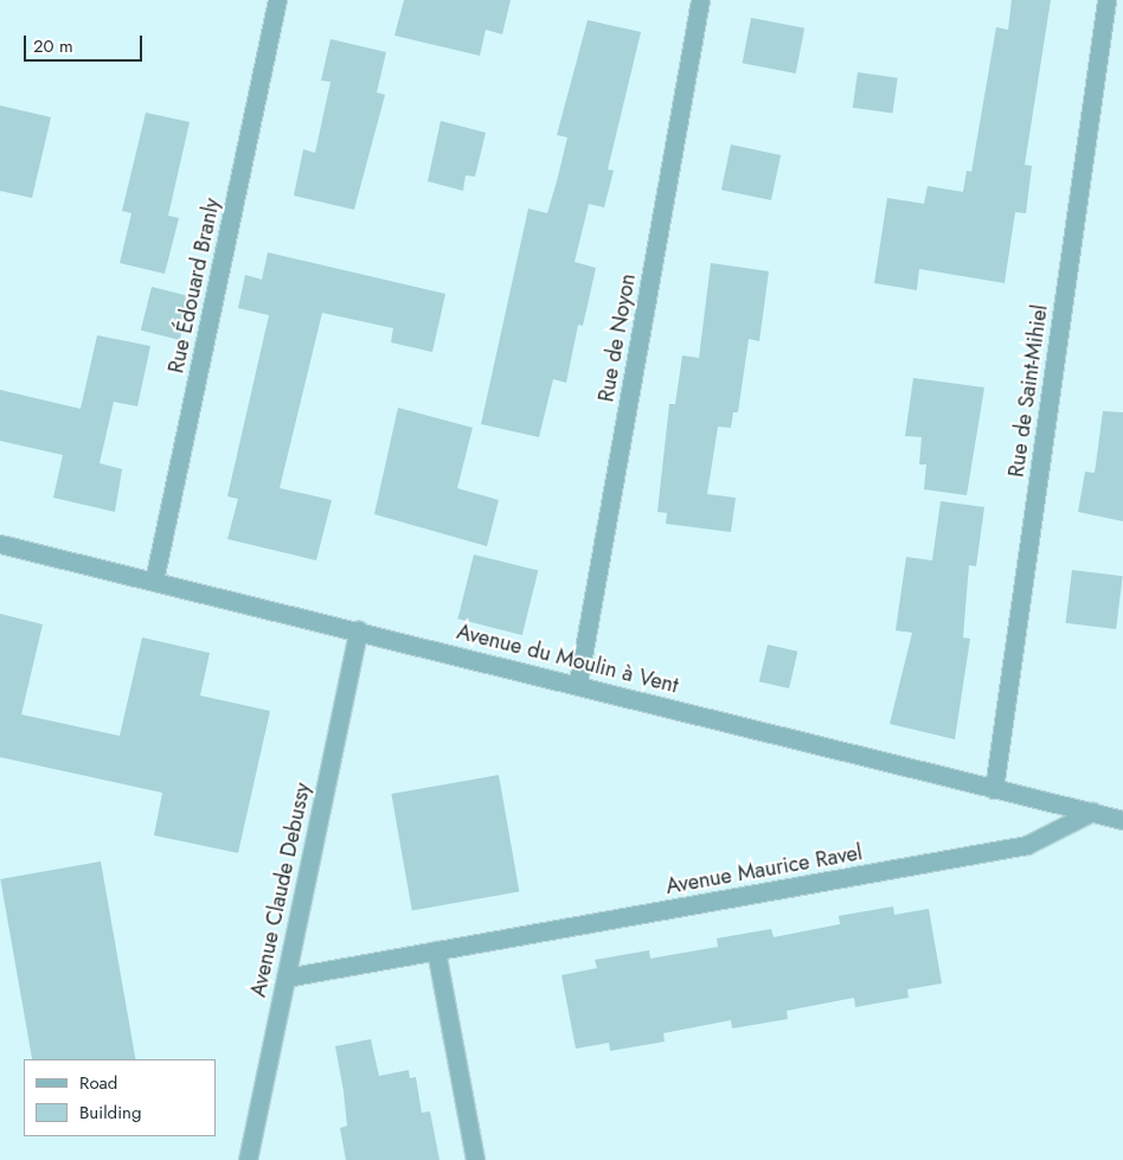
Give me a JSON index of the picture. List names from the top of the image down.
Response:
{
  "streets": {
    "street": [
      "Rue Édouard Branly",
      "Rue de Noyon",
      "Rue de Saint-Mihiel",
      "Avenue du Moulin à Vent",
      "Avenue Maurice Ravel",
      "Avenue Claude Debussy"
    ]
  },
  "crossings": [
    ["Rue Édouard Branly", "Avenue du Moulin à Vent"],
    ["Rue de Noyon", "Avenue du Moulin à Vent"],
    ["Rue de Saint-Mihiel", "Avenue du Moulin à Vent"],
    ["Avenue du Moulin à Vent", "Avenue Maurice Ravel"],
    ["Avenue du Moulin à Vent", "Avenue Claude Debussy"],
    ["Avenue Maurice Ravel", "Avenue Claude Debussy"]
  ],
  "legend": ["Road", "Building"],
  "scale_bar": "20 m"
}
